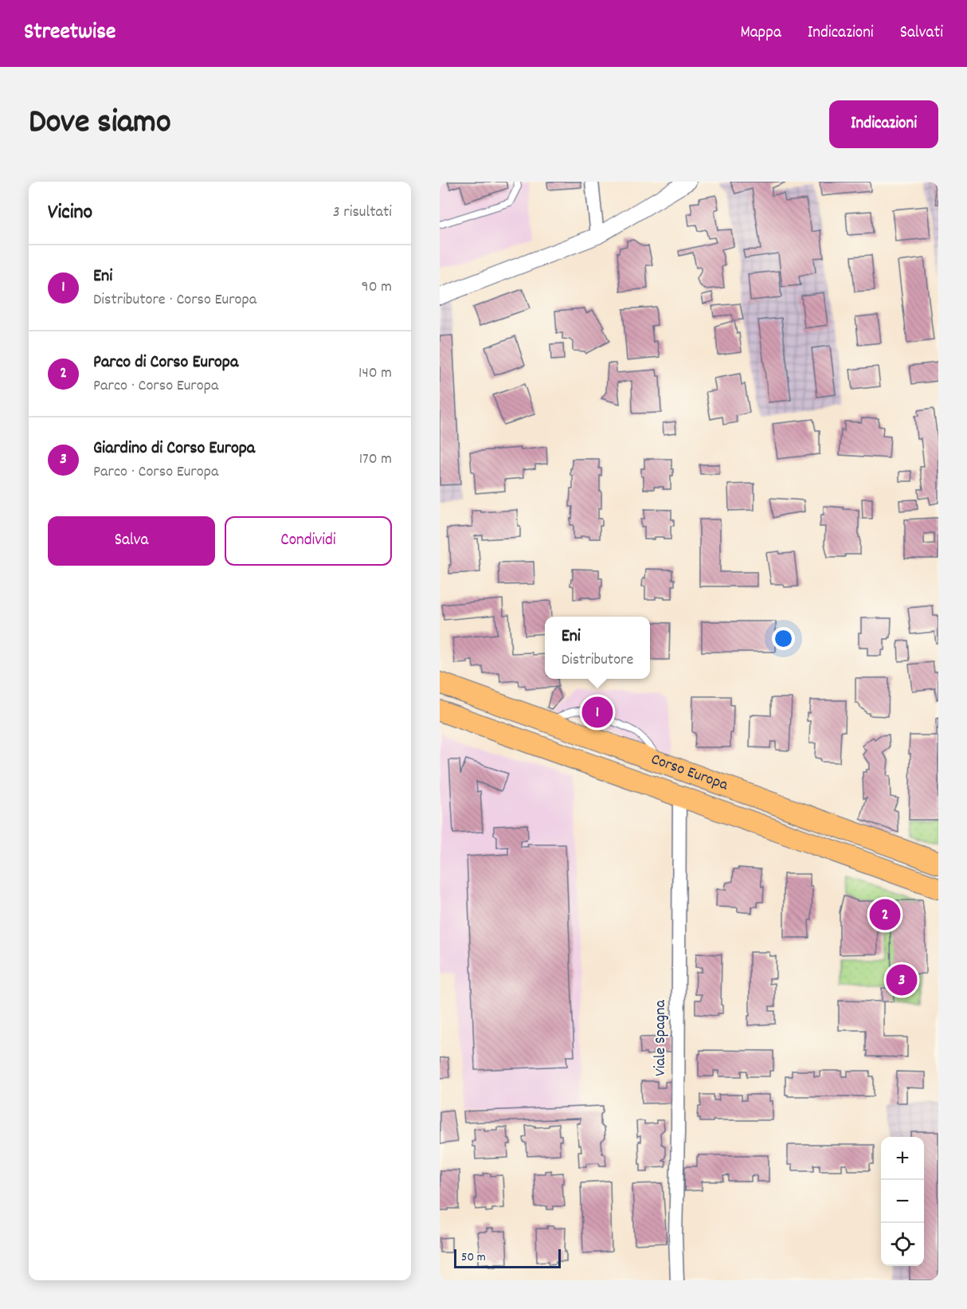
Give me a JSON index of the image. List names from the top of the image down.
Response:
{
  "streets": {
    "main road": ["Corso Europa"],
    "street": ["Viale Spagna"]
  },
  "crossings": [
    ["Corso Europa", "Viale Spagna"]
  ],
  "scale_bar": "50 m",
  "page": {
    "header": "Streetwise",
    "nav": ["Mappa", "Indicazioni", "Salvati"],
    "title": "Dove siamo",
    "buttons": [
      "Indicazioni",
      ["Salva", "Condividi"]
    ],
    "heading": ["Vicino", "3 risultati"],
    "list": [
      {
        "mark": "1",
        "name": "Eni",
        "note": "Distributore · Corso Europa",
        "value": "90 m"
      },
      {
        "mark": "2",
        "name": "Parco di Corso Europa",
        "note": "Parco · Corso Europa",
        "value": "140 m"
      },
      {
        "mark": "3",
        "name": "Giardino di Corso Europa",
        "note": "Parco · Corso Europa",
        "value": "170 m"
      }
    ],
    "popup": ["Eni", "Distributore"],
    "pins": ["1", "2", "3"],
    "map_buttons": ["+", "−"],
    "scale": "50 m"
  }
}
